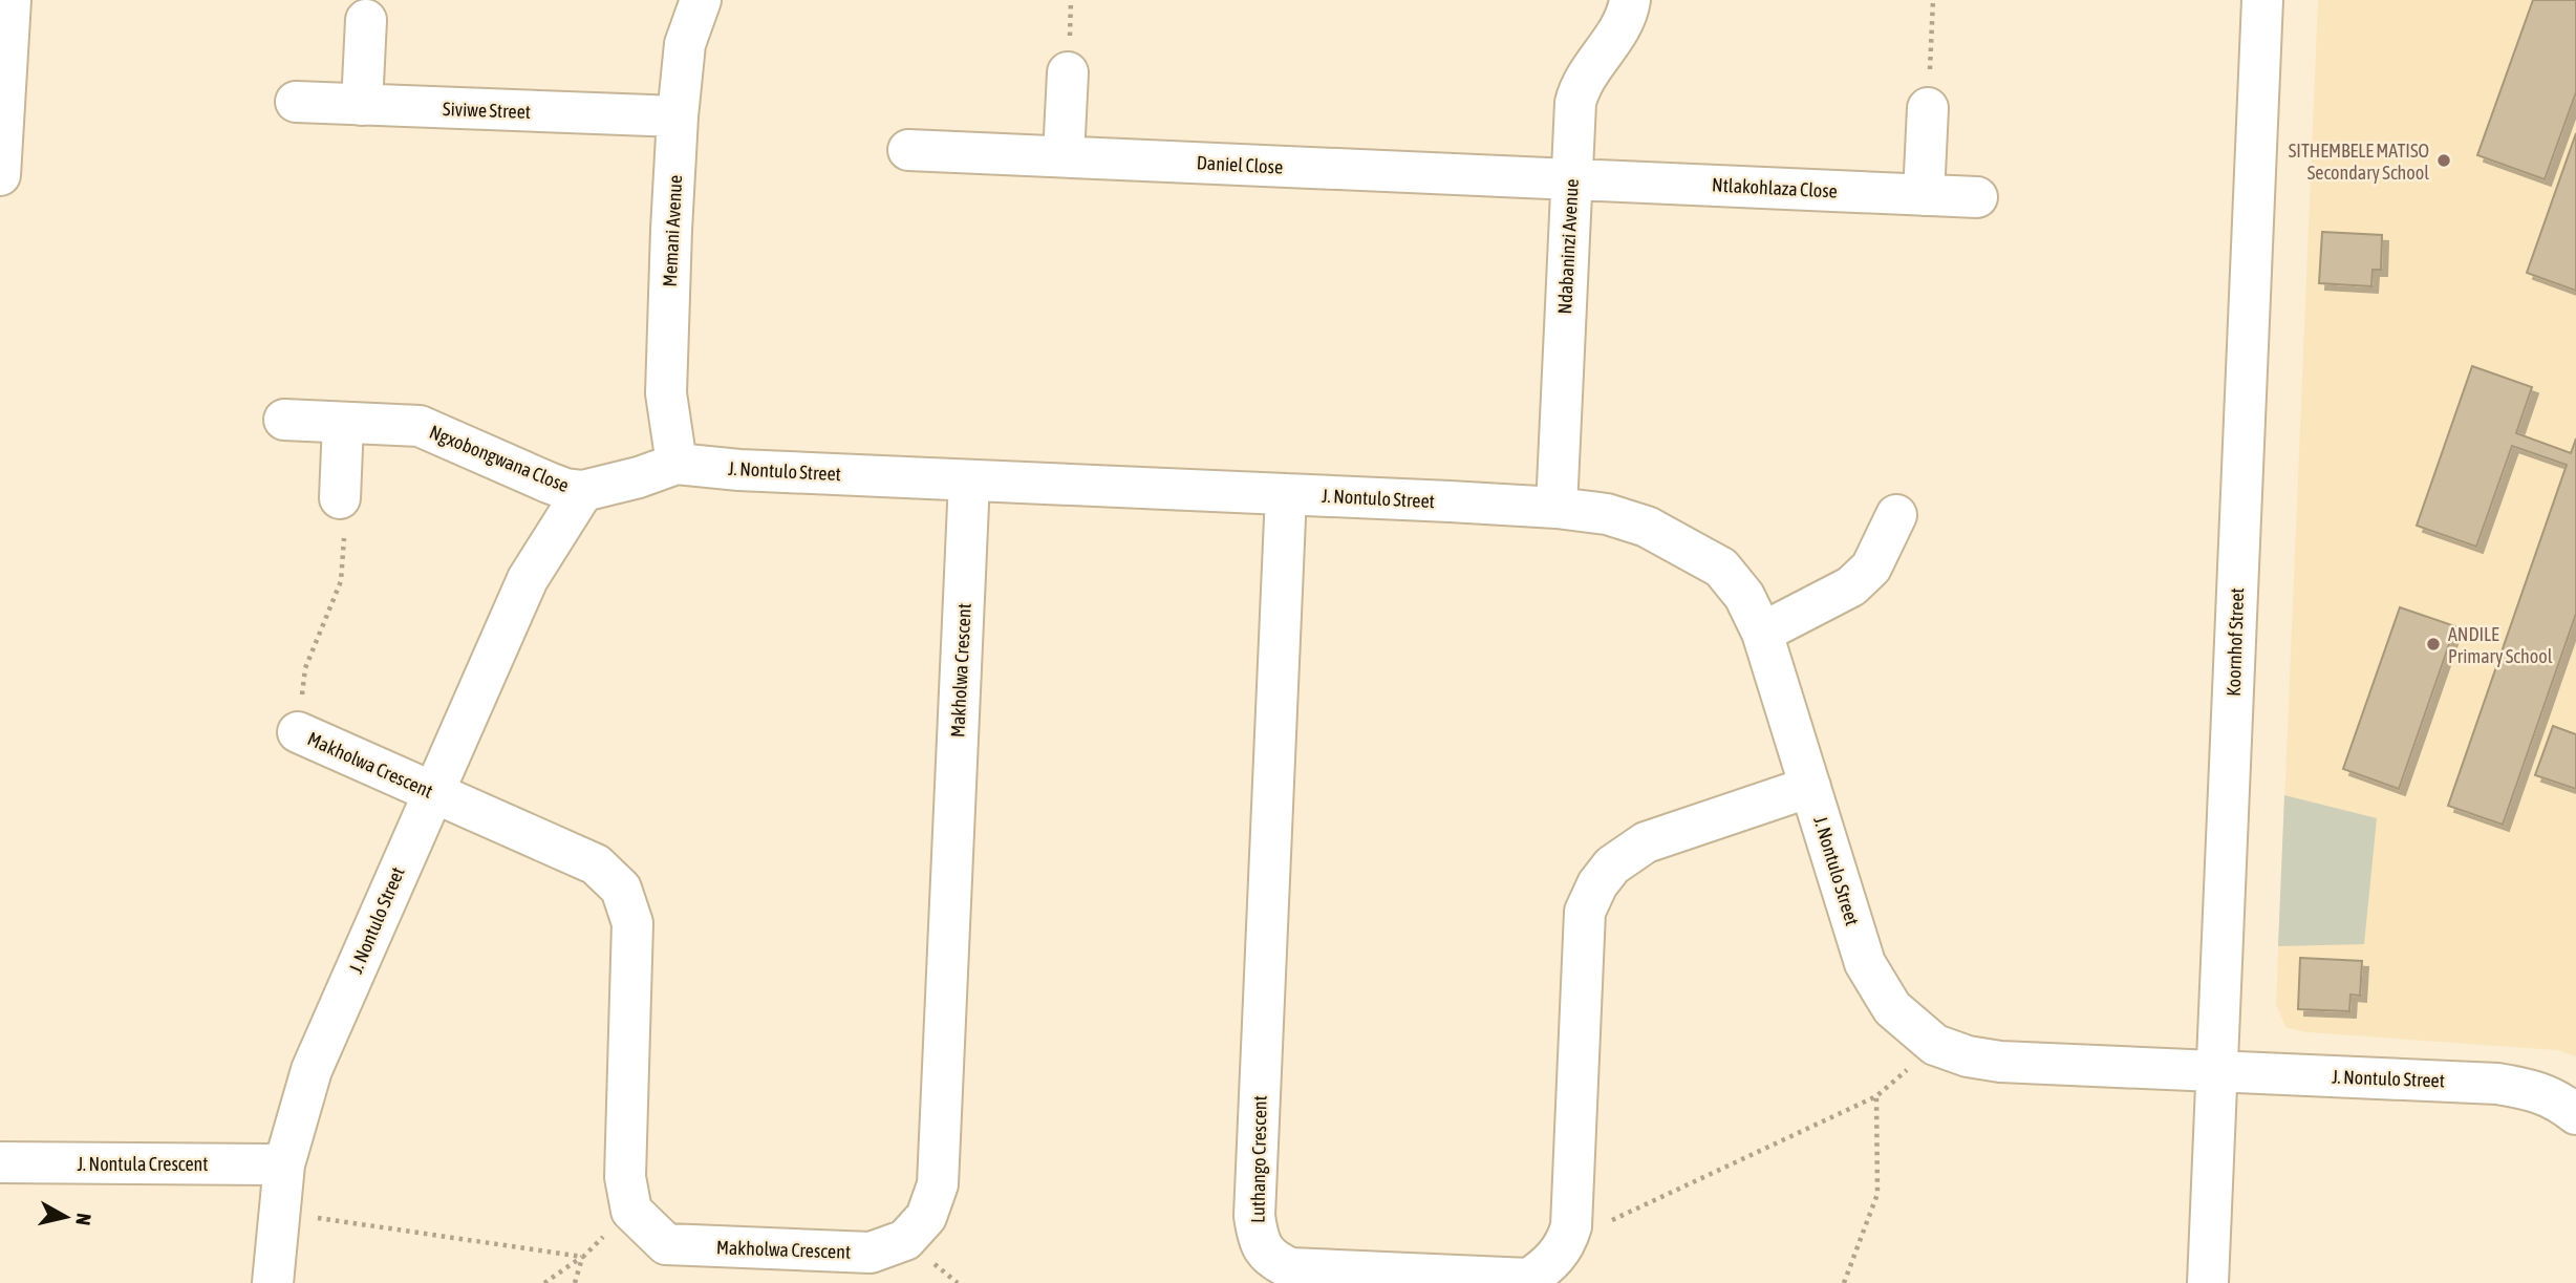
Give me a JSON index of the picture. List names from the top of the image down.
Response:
{
  "streets": {
    "street": [
      "Siviwe Street",
      "Daniel Close",
      "Ntlakohlaza Close",
      "Memani Avenue",
      "Ndabaninzi Avenue",
      "Ngxobongwana Close",
      "J. Nontulo Street",
      "Koornhof Street",
      "Makholwa Crescent",
      "Luthango Crescent",
      "J. Nontula Crescent"
    ]
  },
  "crossings": [
    ["Siviwe Street", "Memani Avenue"],
    ["Daniel Close", "Ntlakohlaza Close"],
    ["Daniel Close", "Ndabaninzi Avenue"],
    ["Ntlakohlaza Close", "Ndabaninzi Avenue"],
    ["Memani Avenue", "J. Nontulo Street"],
    ["Ndabaninzi Avenue", "J. Nontulo Street"],
    ["Ngxobongwana Close", "J. Nontulo Street"],
    ["J. Nontulo Street", "Koornhof Street"],
    ["J. Nontulo Street", "Makholwa Crescent"],
    ["J. Nontulo Street", "Luthango Crescent"],
    ["J. Nontulo Street", "J. Nontula Crescent"]
  ],
  "places": ["SITHEMBELE MATISO Secondary School", "ANDILE Primary School"],
  "north": "right"
}
